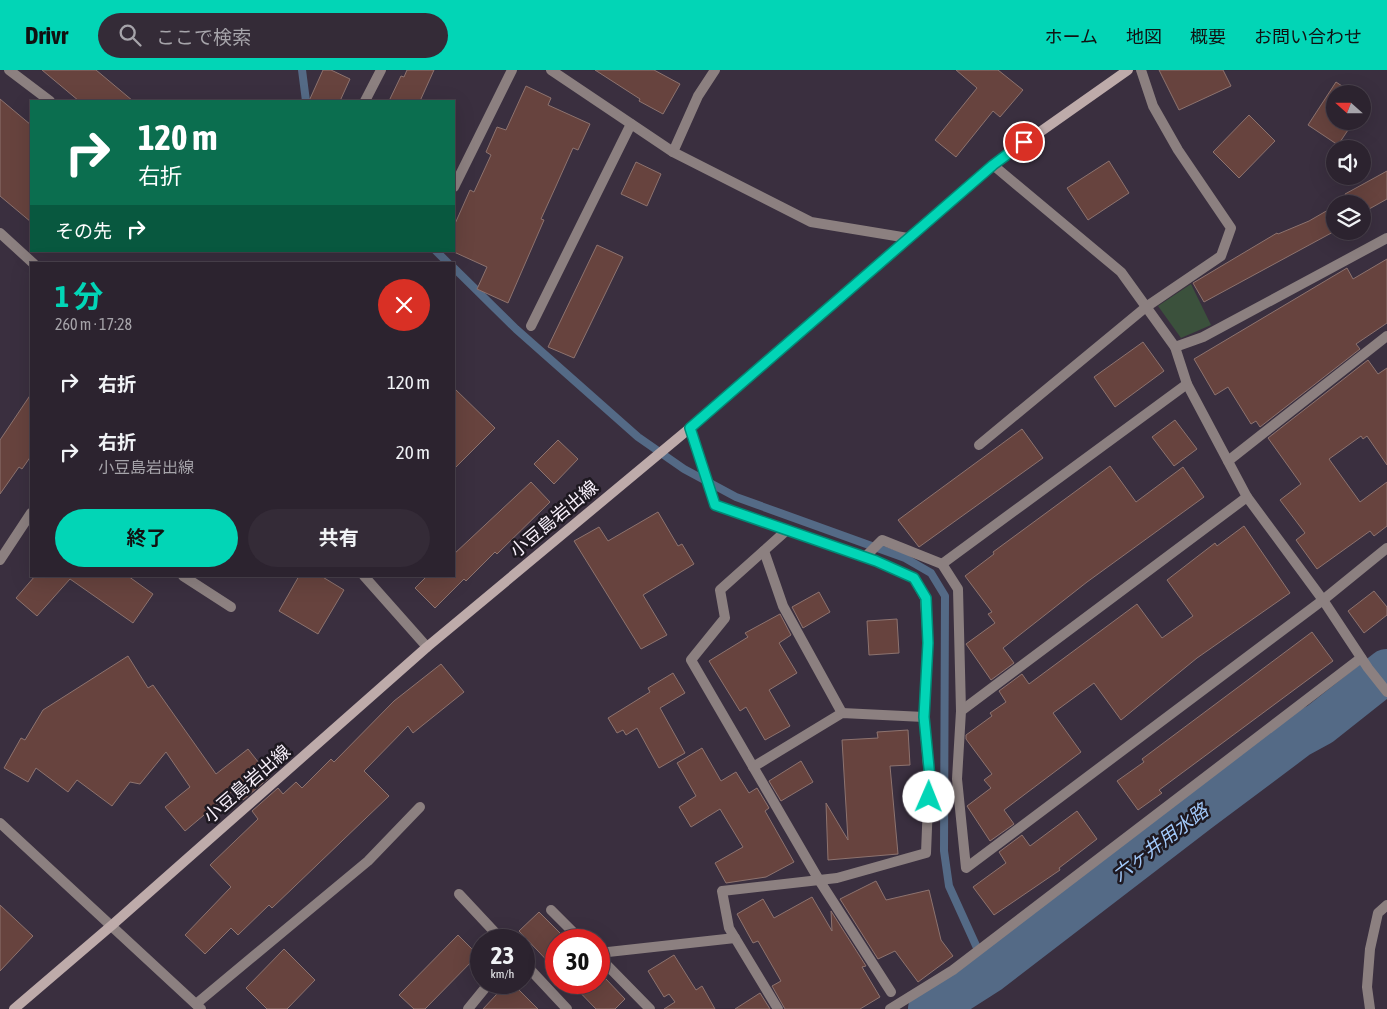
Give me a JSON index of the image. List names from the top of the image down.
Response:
{
  "streets": {
    "main road": ["小豆島岩出線"]
  },
  "water": ["六ヶ井用水路"],
  "north": "left",
  "page": {
    "header": "Drivr",
    "search": "ここで検索",
    "nav": [
      "ホーム",
      "地図",
      "概要",
      "お問い合わせ"
    ],
    "turn": ["120 m", "右折"],
    "then": "その先",
    "heading": ["1 分", "260 m · 17:28"],
    "list": [
      {
        "name": "右折",
        "value": "120 m"
      },
      {
        "name": "右折",
        "note": "小豆島岩出線",
        "value": "20 m"
      }
    ],
    "buttons": ["終了", "共有"],
    "speed": "23 km/h",
    "limit": "30"
  }
}
